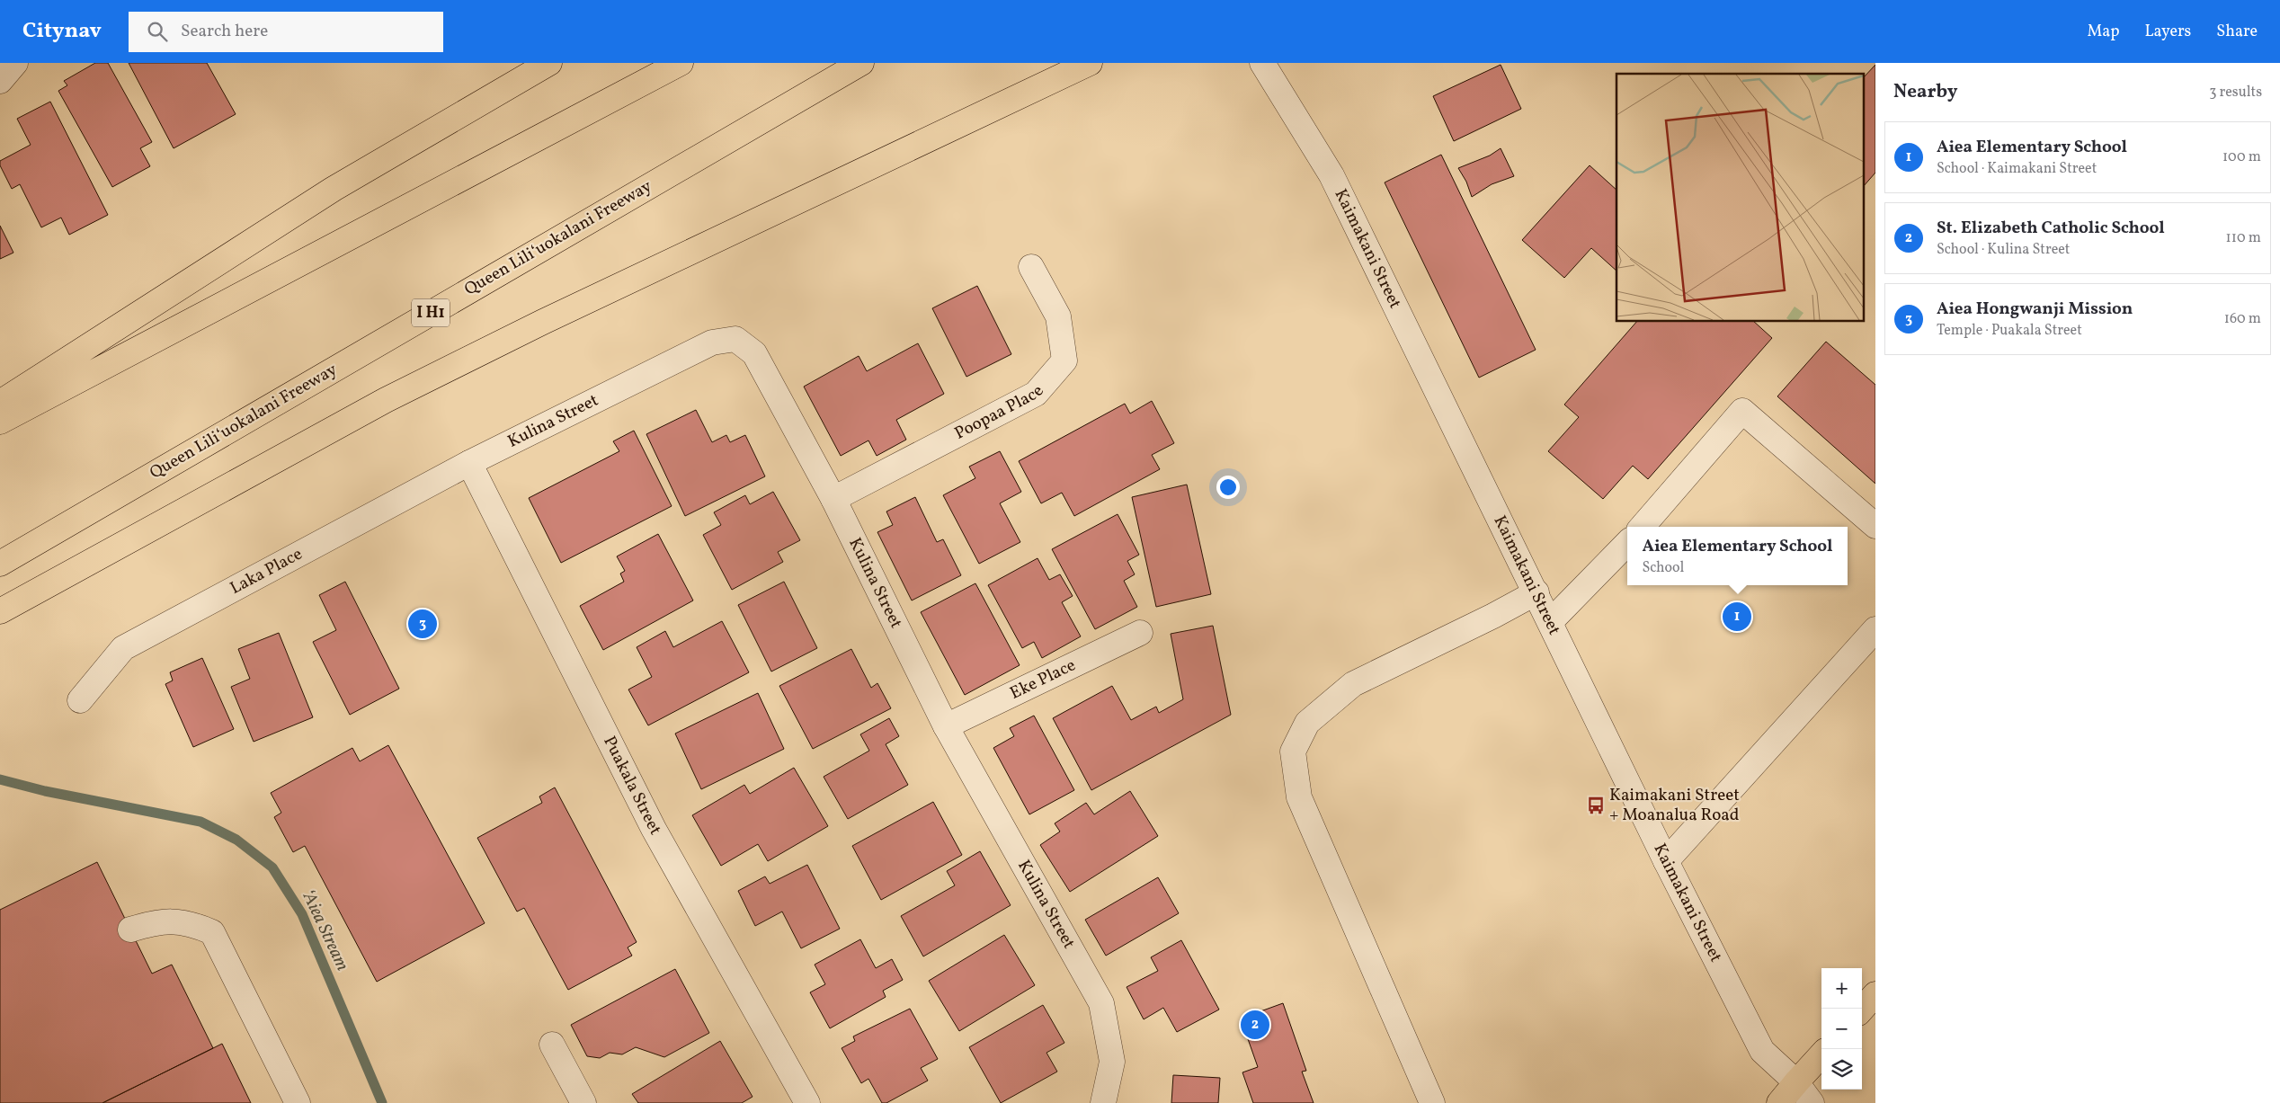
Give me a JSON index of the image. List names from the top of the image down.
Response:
{
  "streets": {
    "main road": ["Queen Liliʻuokalani Freeway", "I H1"],
    "street": [
      "Kaimakani Street",
      "Poopaa Place",
      "Kulina Street",
      "Laka Place",
      "Eke Place",
      "Puakala Street"
    ]
  },
  "crossings": [
    ["Poopaa Place", "Kulina Street"],
    ["Kulina Street", "Laka Place"],
    ["Kulina Street", "Eke Place"],
    ["Kulina Street", "Puakala Street"],
    ["Laka Place", "Puakala Street"]
  ],
  "water": ["ʻAiea Stream"],
  "places": {
    "bus stop": ["Kaimakani Street + Moanalua Road"]
  },
  "page": {
    "header": "Citynav",
    "search": "Search here",
    "nav": ["Map", "Layers", "Share"],
    "heading": ["Nearby", "3 results"],
    "list": [
      {
        "mark": "1",
        "name": "Aiea Elementary School",
        "note": "School · Kaimakani Street",
        "value": "100 m"
      },
      {
        "mark": "2",
        "name": "St. Elizabeth Catholic School",
        "note": "School · Kulina Street",
        "value": "110 m"
      },
      {
        "mark": "3",
        "name": "Aiea Hongwanji Mission",
        "note": "Temple · Puakala Street",
        "value": "160 m"
      }
    ],
    "popup": ["Aiea Elementary School", "School"],
    "pins": ["1", "3", "2"],
    "map_buttons": ["+", "−"]
  }
}
